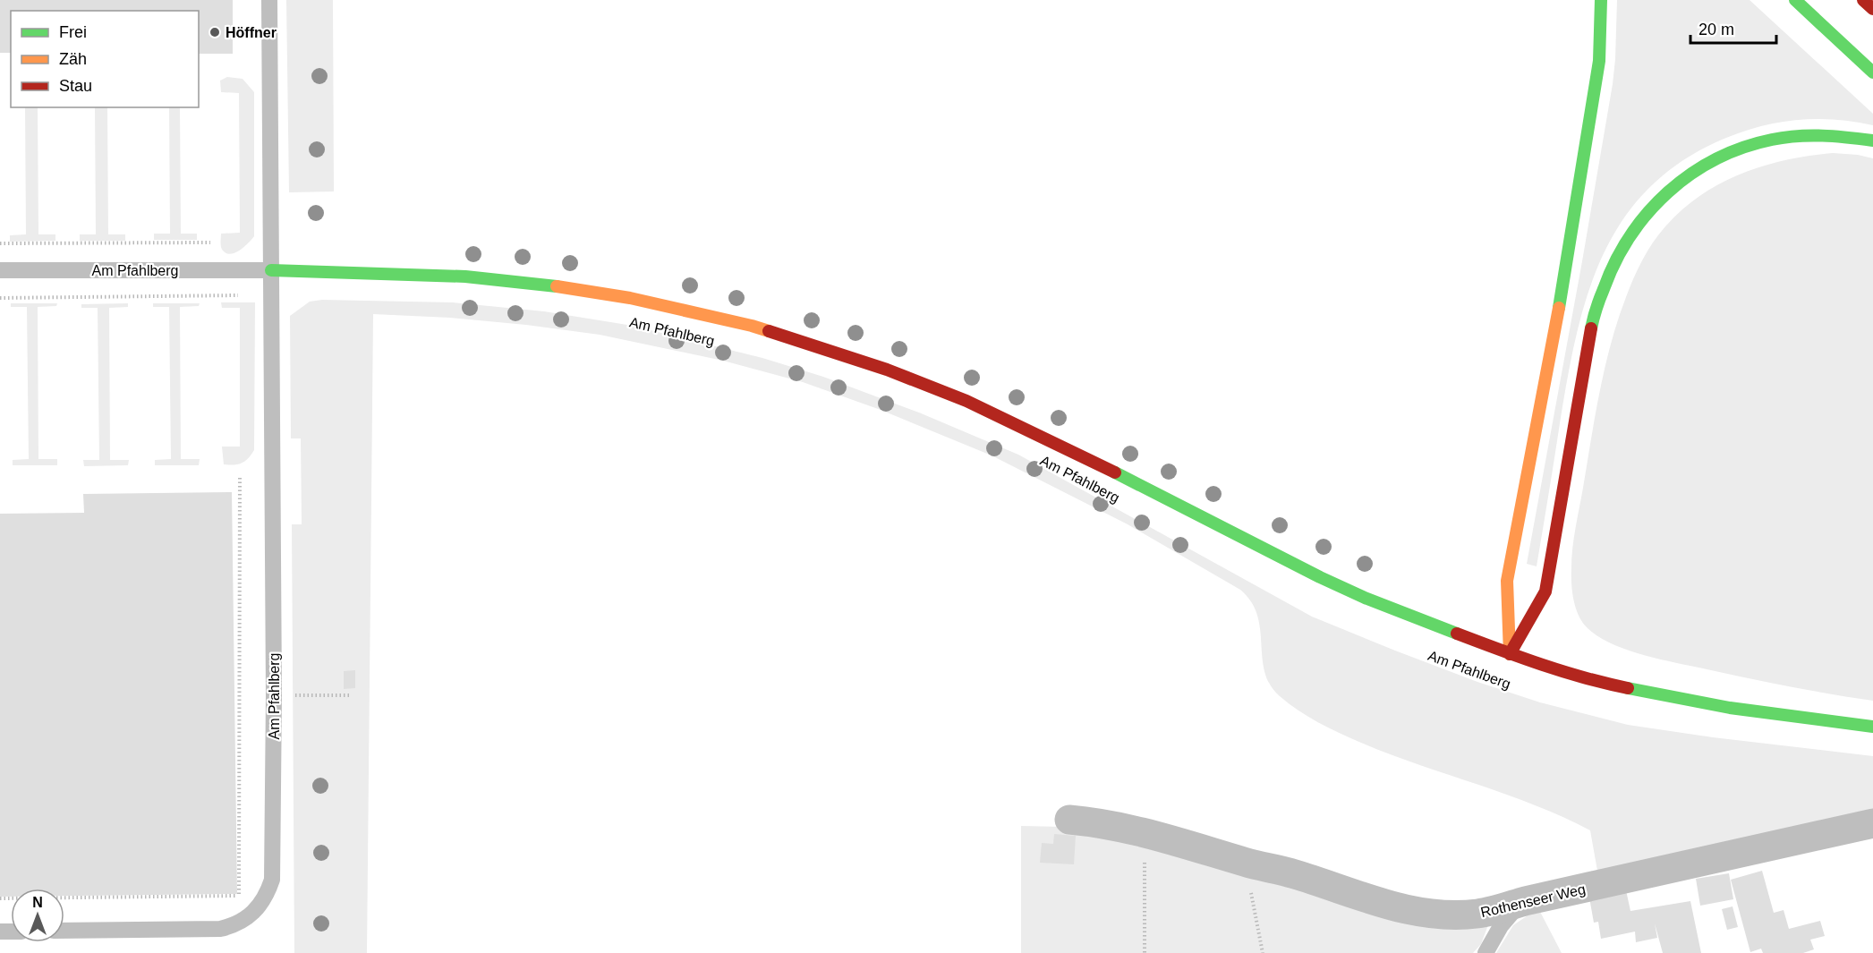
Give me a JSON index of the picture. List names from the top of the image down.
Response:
{
  "streets": {
    "main road": ["Am Pfahlberg"],
    "street": ["Rothenseer Weg"]
  },
  "places": ["Höffner"],
  "legend": ["Frei", "Zäh", "Stau"],
  "scale_bar": "20 m",
  "north": "top"
}
